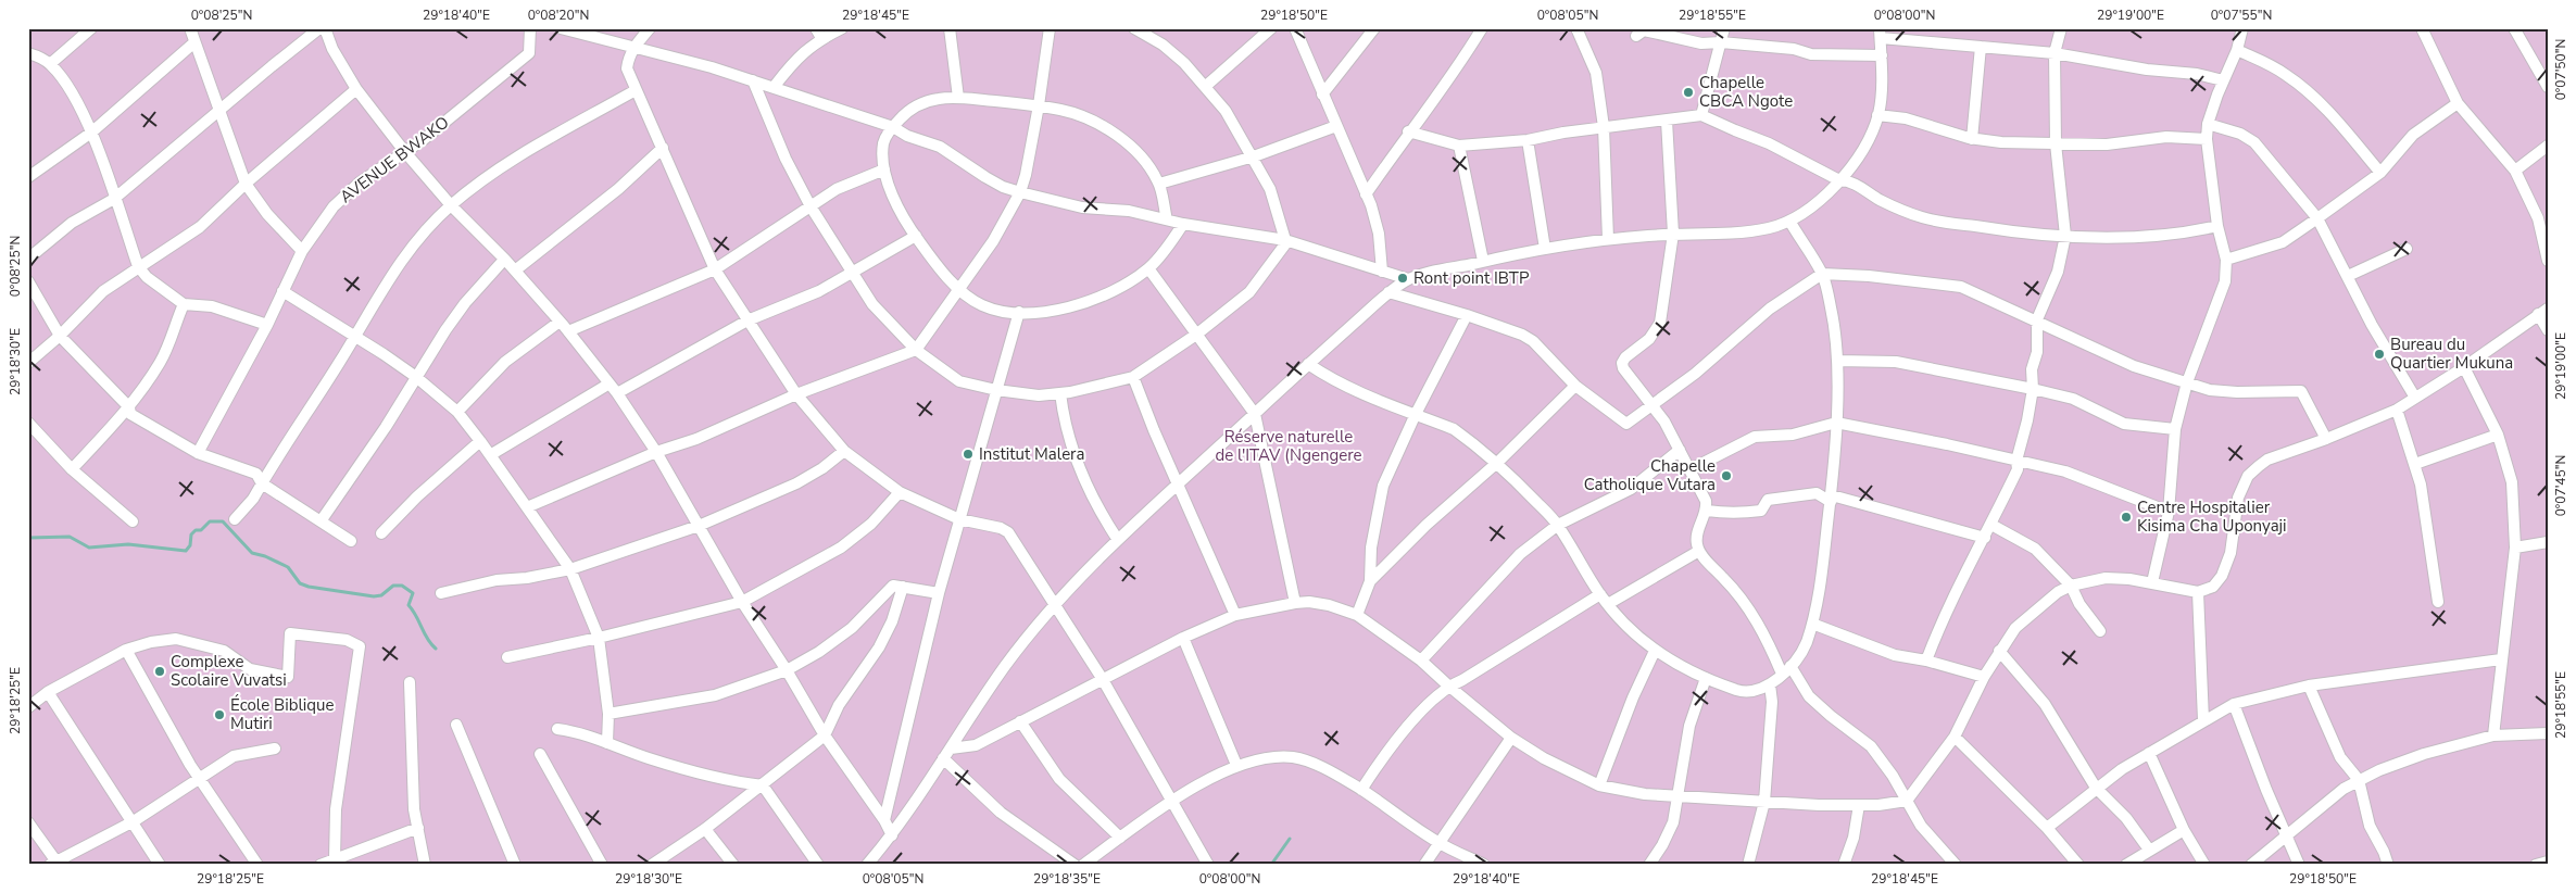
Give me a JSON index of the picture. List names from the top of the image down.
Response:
{
  "streets": {
    "street": ["AVENUE BWAKO"]
  },
  "parks": ["Réserve naturelle de l'ITAV (Ngengere"],
  "places": [
    "Chapelle CBCA Ngote",
    "Ront point IBTP",
    "Bureau du Quartier Mukuna",
    "Institut Malera",
    "Chapelle Catholique Vutara",
    "Centre Hospitalier Kisima Cha Uponyaji",
    "Complexe Scolaire Vuvatsi",
    "École Biblique Mutiri"
  ],
  "coordinates": [
    "0°08'25\"N",
    "29°18'40\"E",
    "0°08'20\"N",
    "29°18'45\"E",
    "29°18'50\"E",
    "0°08'05\"N",
    "29°18'55\"E",
    "0°08'00\"N",
    "29°19'00\"E",
    "0°07'55\"N",
    "0°07'50\"N",
    "29°18'30\"E",
    "0°07'45\"N",
    "29°18'25\"E",
    "29°18'35\"E"
  ]
}
